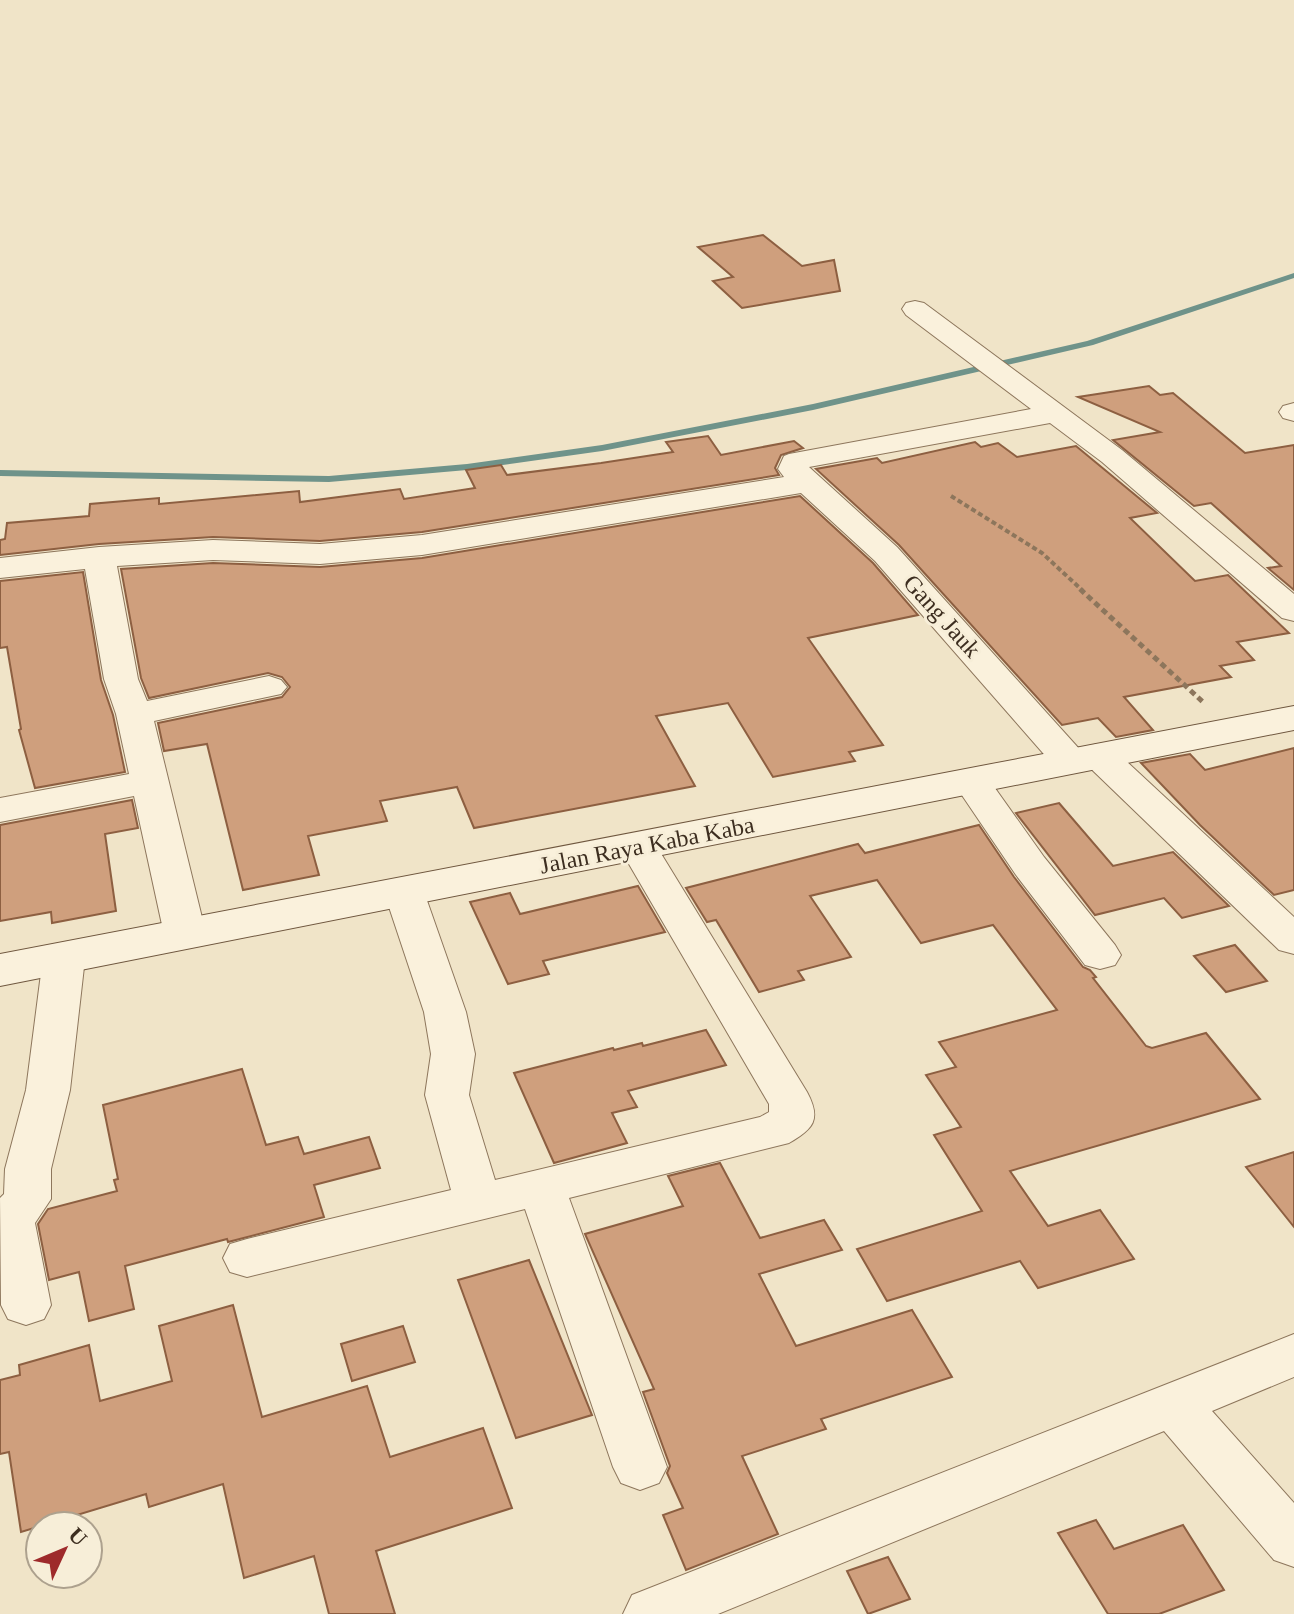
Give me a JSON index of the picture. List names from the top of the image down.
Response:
{
  "streets": {
    "street": ["Gang Jauk", "Jalan Raya Kaba Kaba"]
  },
  "crossings": [
    ["Gang Jauk", "Jalan Raya Kaba Kaba"]
  ],
  "north": "top right"
}
